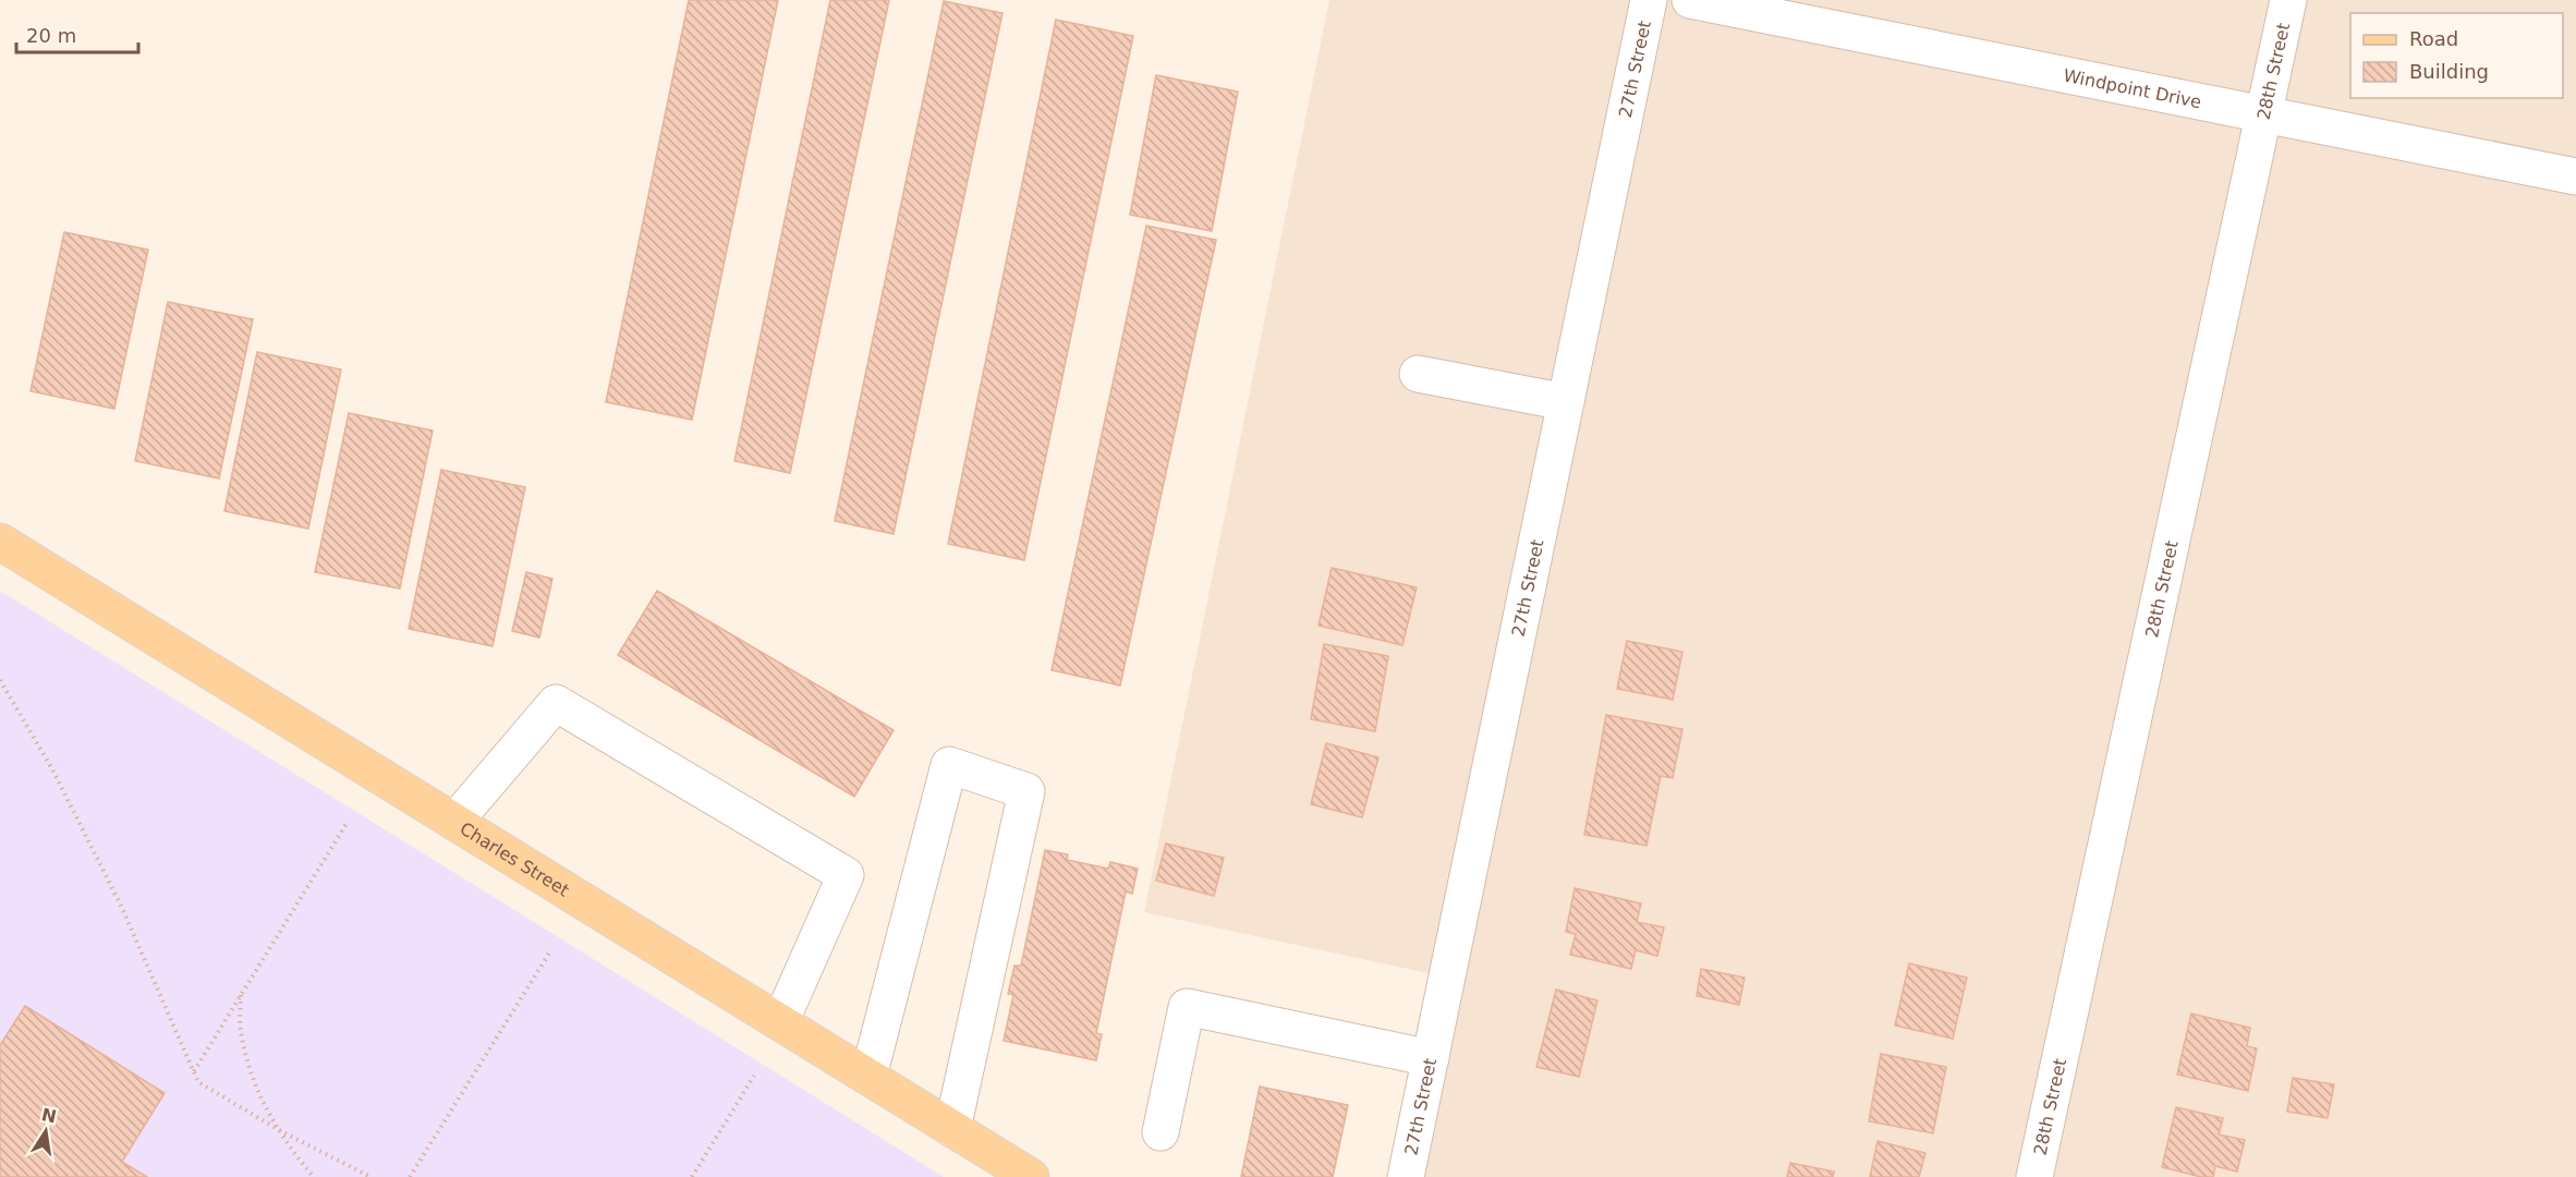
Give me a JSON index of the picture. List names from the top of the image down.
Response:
{
  "streets": {
    "main road": ["Charles Street"],
    "street": ["27th Street", "28th Street", "Windpoint Drive"]
  },
  "crossings": [
    ["28th Street", "Windpoint Drive"]
  ],
  "legend": ["Road", "Building"],
  "scale_bar": "20 m",
  "north": "top"
}
